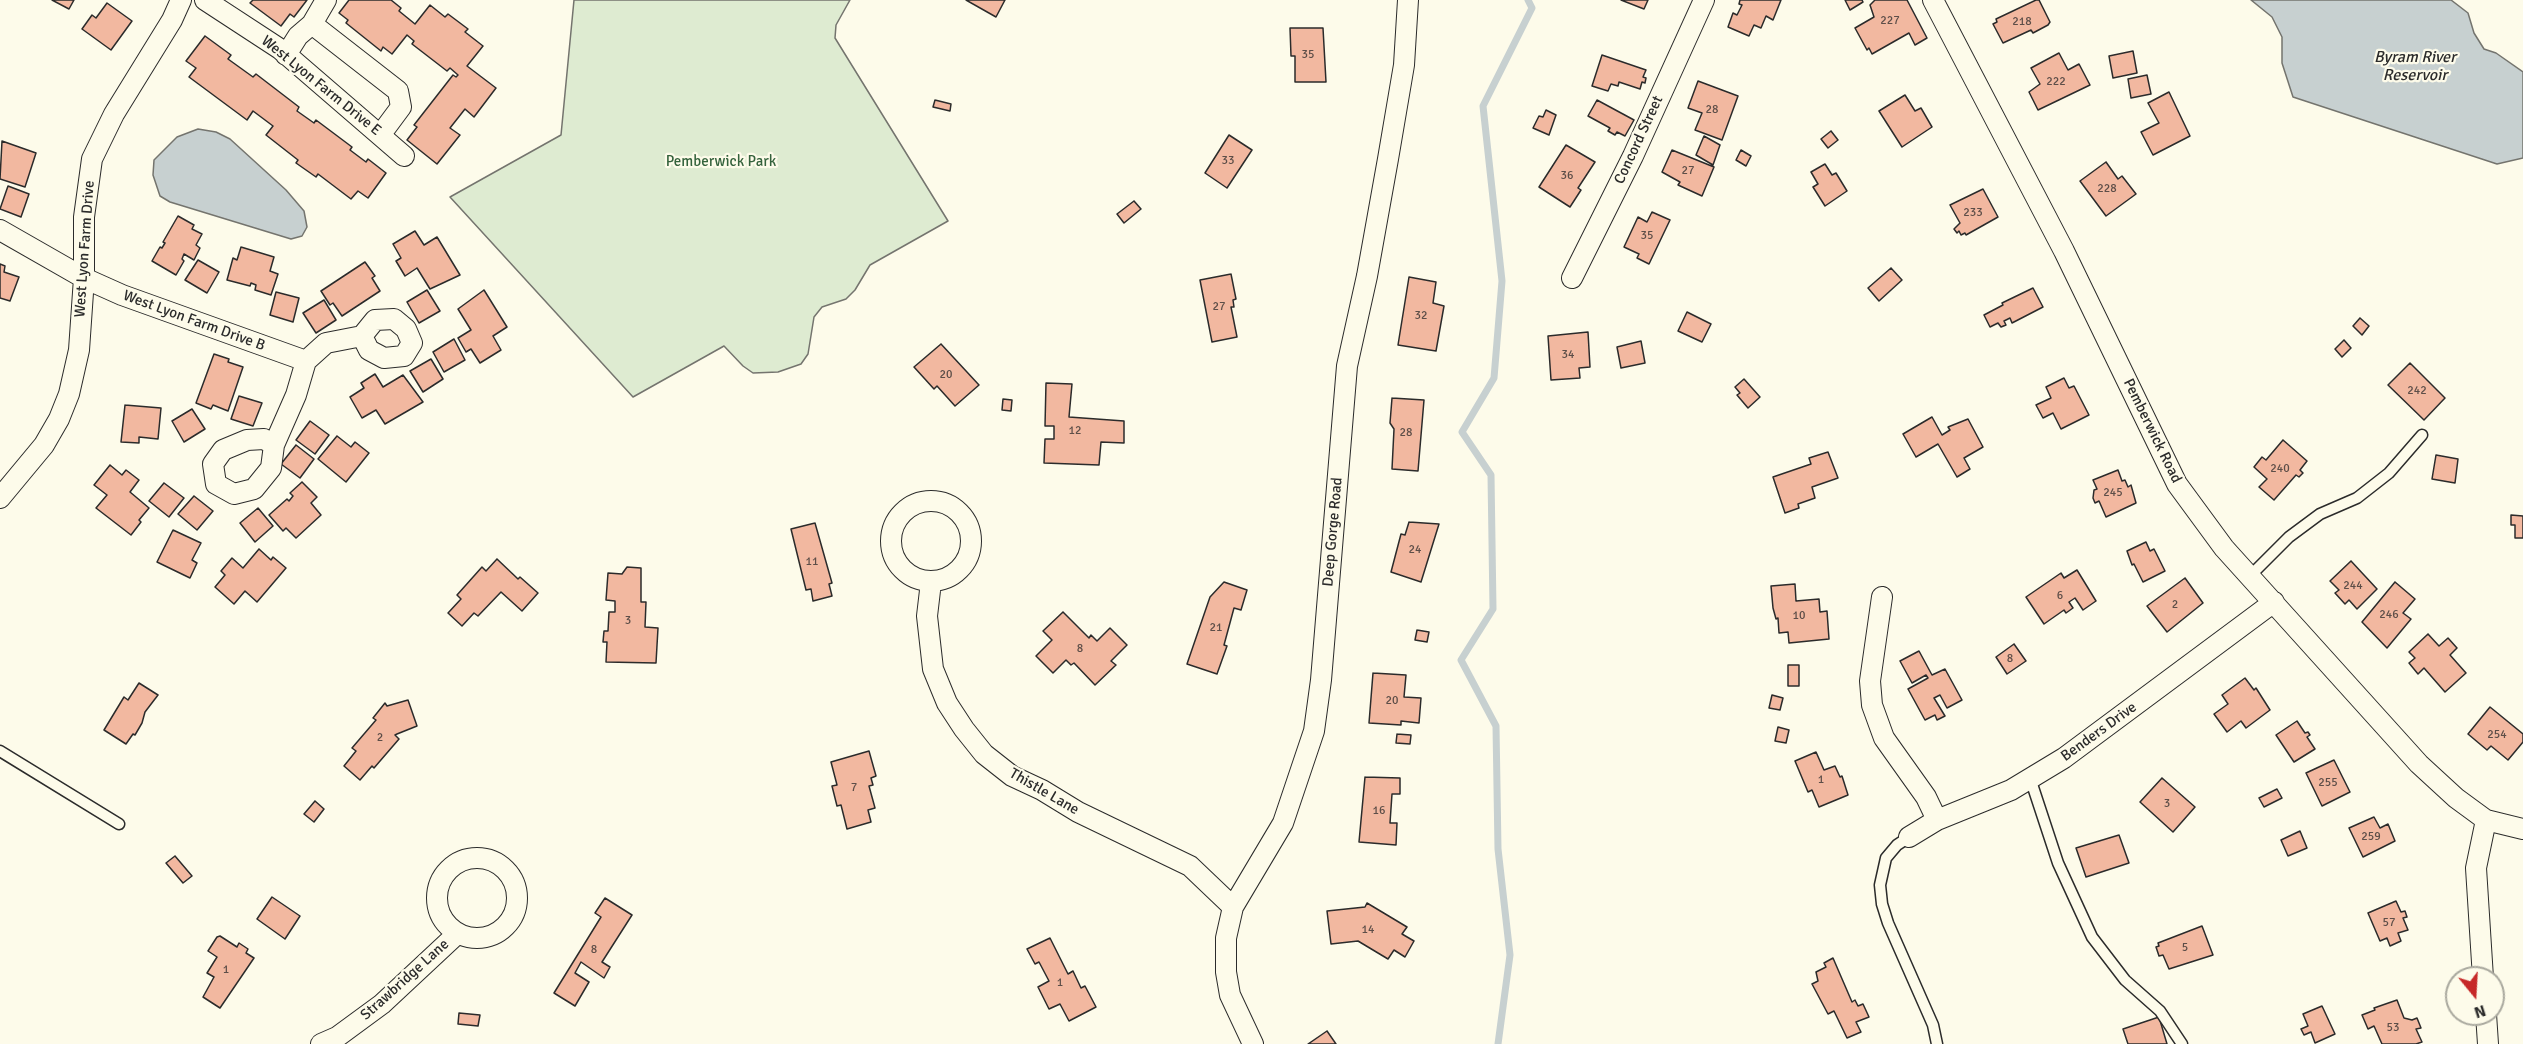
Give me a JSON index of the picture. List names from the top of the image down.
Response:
{
  "streets": {
    "street": [
      "West Lyon Farm Drive E",
      "Concord Street",
      "West Lyon Farm Drive",
      "West Lyon Farm Drive B",
      "Pemberwick Road",
      "Deep Gorge Road",
      "Benders Drive",
      "Thistle Lane",
      "Strawbridge Lane"
    ]
  },
  "crossings": [
    ["West Lyon Farm Drive", "West Lyon Farm Drive B"],
    ["Pemberwick Road", "Benders Drive"],
    ["Deep Gorge Road", "Thistle Lane"]
  ],
  "water": ["Byram River Reservoir"],
  "parks": ["Pemberwick Park"],
  "house_numbers": [
    "227",
    "218",
    "35",
    "222",
    "28",
    "33",
    "27",
    "36",
    "228",
    "233",
    "35",
    "27",
    "32",
    "34",
    "20",
    "242",
    "12",
    "28",
    "240",
    "245",
    "24",
    "11",
    "244",
    "6",
    "2",
    "246",
    "10",
    "3",
    "21",
    "8",
    "8",
    "20",
    "254",
    "2",
    "1",
    "255",
    "7",
    "3",
    "16",
    "259",
    "57",
    "14",
    "5",
    "8",
    "1",
    "1",
    "53"
  ],
  "north": "bottom"
}
